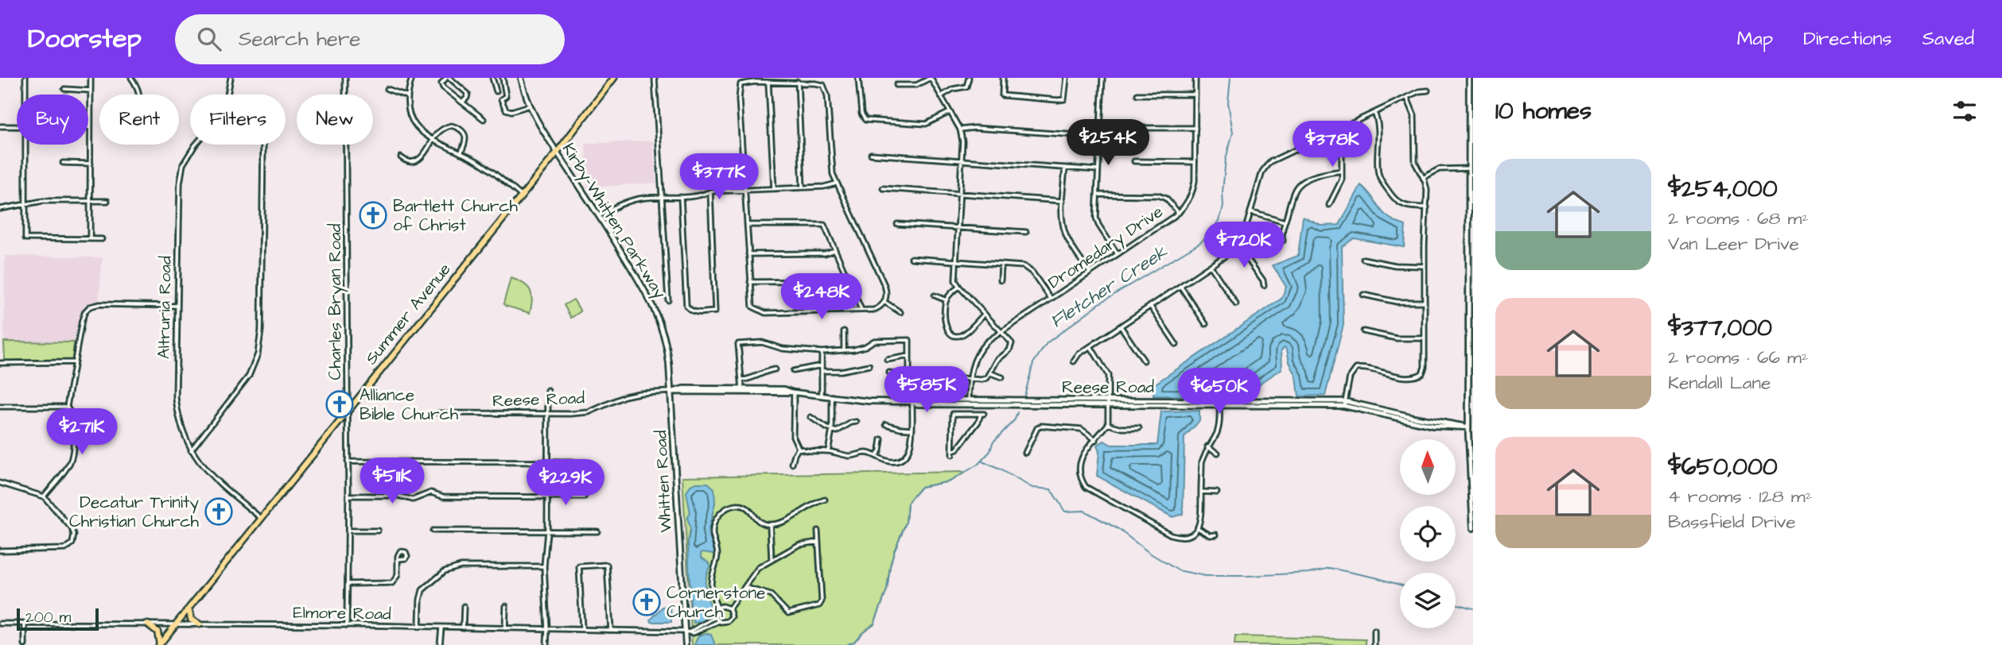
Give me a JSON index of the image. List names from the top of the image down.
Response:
{
  "streets": {
    "main road": [
      "Kirby-Whitten Parkway",
      "Summer Avenue",
      "Reese Road",
      "Whitten Road"
    ],
    "street": [
      "Dromedary Drive",
      "Charles Bryan Road",
      "Altruria Road",
      "Elmore Road"
    ]
  },
  "crossings": [
    ["Kirby-Whitten Parkway", "Summer Avenue"],
    ["Kirby-Whitten Parkway", "Whitten Road"],
    ["Dromedary Drive", "Reese Road"],
    ["Charles Bryan Road", "Summer Avenue"],
    ["Charles Bryan Road", "Elmore Road"],
    ["Altruria Road", "Summer Avenue"],
    ["Summer Avenue", "Elmore Road"],
    ["Reese Road", "Whitten Road"],
    ["Whitten Road", "Elmore Road"]
  ],
  "water": ["Fletcher Creek"],
  "places": {
    "church": [
      "Bartlett Church of Christ",
      "Alliance Bible Church",
      "Decatur Trinity Christian Church",
      "Cornerstone Church"
    ]
  },
  "scale_bar": "200 m",
  "north": "top",
  "page": {
    "header": "Doorstep",
    "search": "Search here",
    "nav": ["Map", "Directions", "Saved"],
    "heading": "10 homes",
    "chip": [
      "Buy",
      "Rent",
      "Filters",
      "New"
    ],
    "price": [
      "$254K",
      "$378K",
      "$377K",
      "$720K",
      "$248K",
      "$585K",
      "$650K",
      "$271K",
      "$511K",
      "$229K"
    ],
    "list": [
      {
        "name": "$254,000",
        "note": "2 rooms · 68 m² · Van Leer Drive"
      },
      {
        "name": "$377,000",
        "note": "2 rooms · 66 m² · Kendall Lane"
      },
      {
        "name": "$650,000",
        "note": "4 rooms · 128 m² · Bassfield Drive"
      }
    ],
    "scale": "200 m"
  }
}
